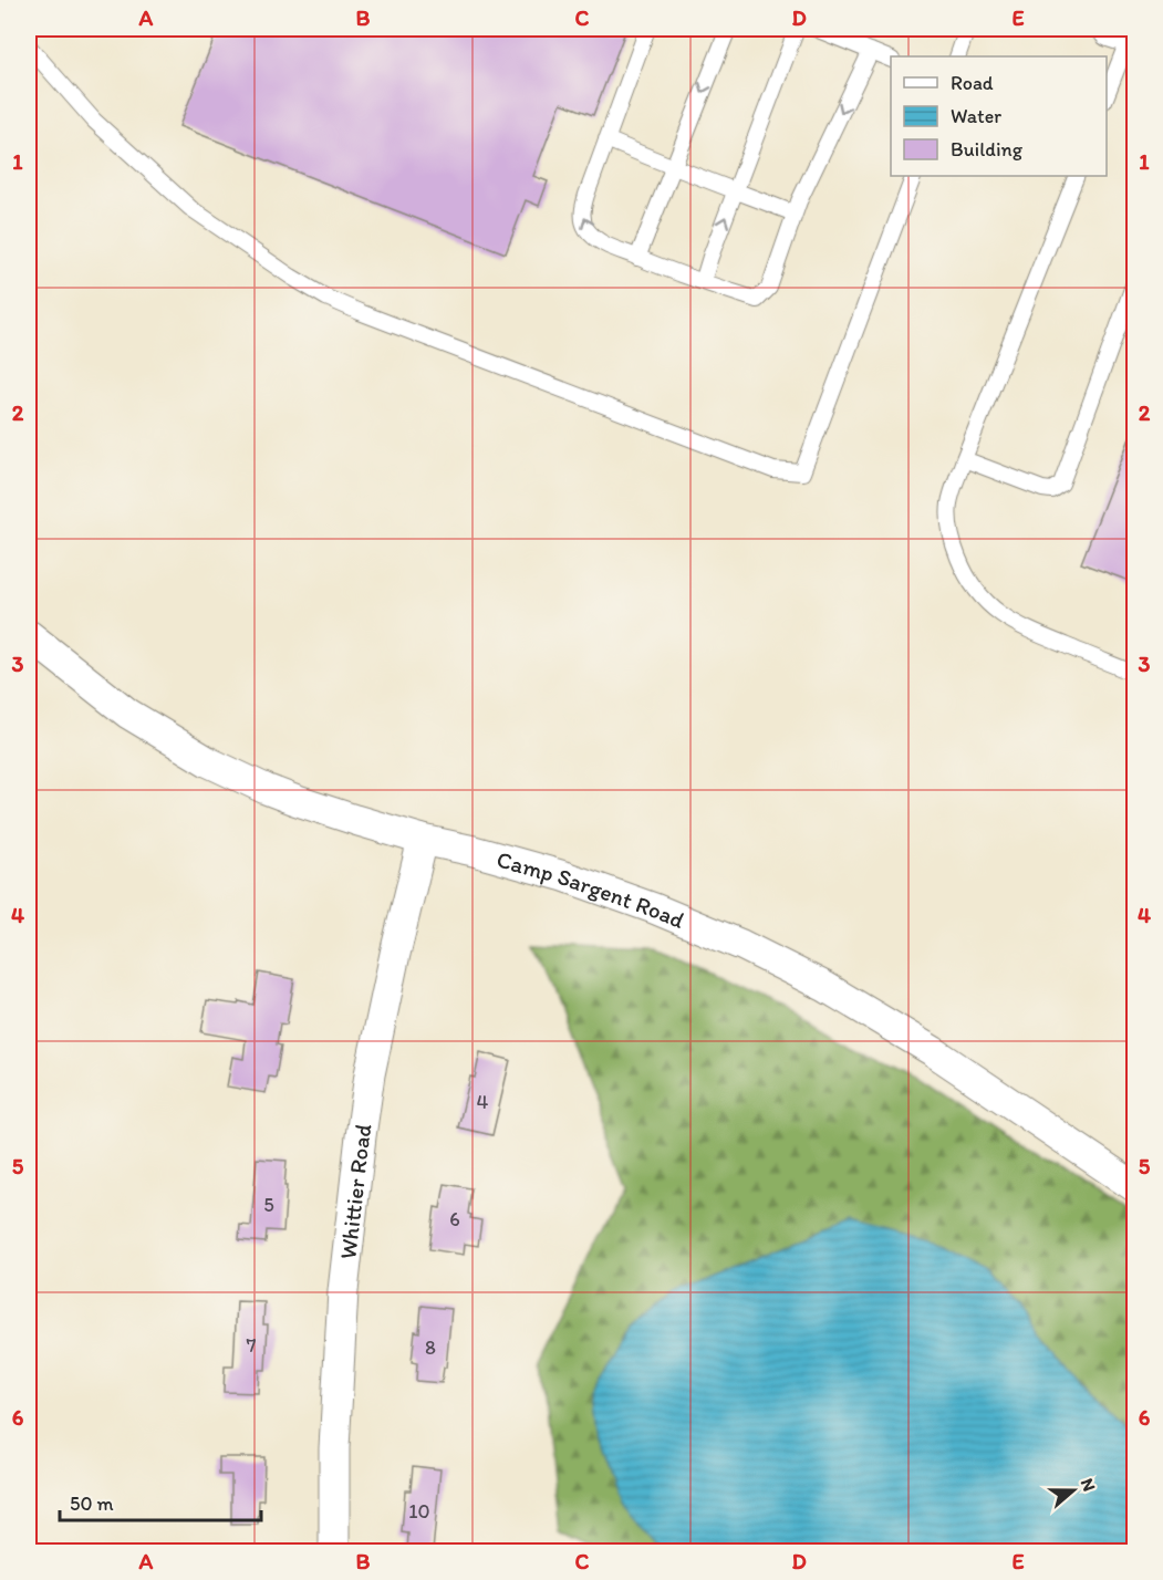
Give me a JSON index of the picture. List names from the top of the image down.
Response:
{
  "streets": {
    "street": ["Camp Sargent Road", "Whittier Road"]
  },
  "crossings": [
    ["Camp Sargent Road", "Whittier Road"]
  ],
  "house_numbers": [
    "4",
    "5",
    "6",
    "7",
    "8",
    "10"
  ],
  "legend": ["Road", "Water", "Building"],
  "scale_bar": "50 m",
  "north": "right",
  "grid": {
    "columns": [
      "A",
      "B",
      "C",
      "D",
      "E"
    ],
    "rows": [
      "1",
      "2",
      "3",
      "4",
      "5",
      "6"
    ]
  }
}
